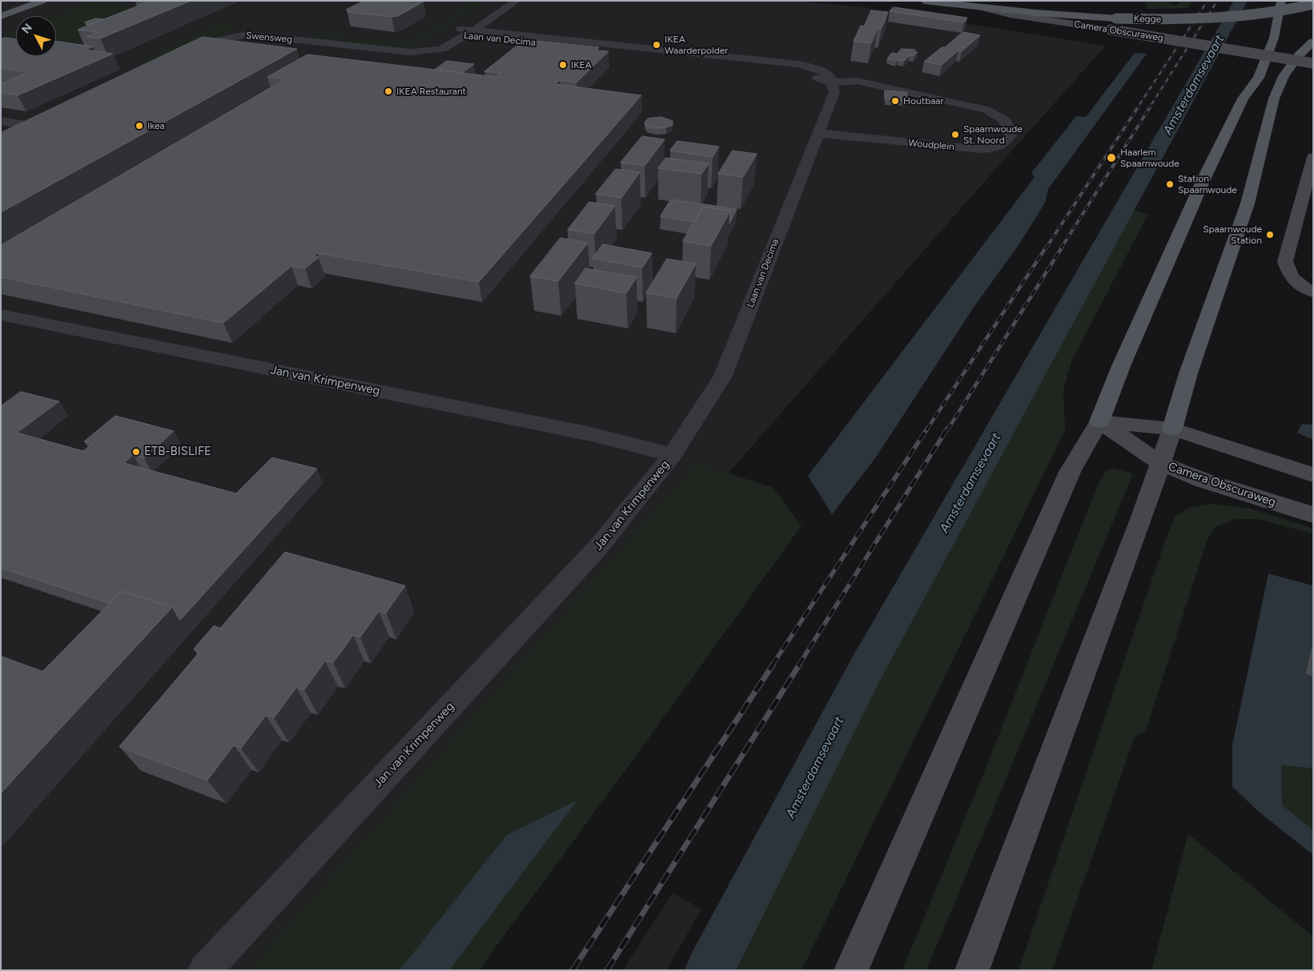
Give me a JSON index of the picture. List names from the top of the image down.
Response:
{
  "streets": {
    "main road": ["Kegge", "Camera Obscuraweg"],
    "street": [
      "Swensweg",
      "Laan van Decima",
      "Woudplein",
      "Jan van Krimpenweg"
    ]
  },
  "crossings": [
    ["Kegge", "Camera Obscuraweg"],
    ["Swensweg", "Laan van Decima"],
    ["Laan van Decima", "Woudplein"],
    ["Laan van Decima", "Jan van Krimpenweg"]
  ],
  "water": ["Amsterdamsevaart"],
  "places": [
    "IKEA Waarderpolder",
    "IKEA",
    "IKEA Restaurant",
    "Houtbaar",
    "Ikea",
    "Spaarnwoude St. Noord",
    "Haarlem Spaarnwoude",
    "Station Spaarnwoude",
    "Spaarnwoude Station",
    "ETB-BISLIFE"
  ],
  "north": "top left"
}
